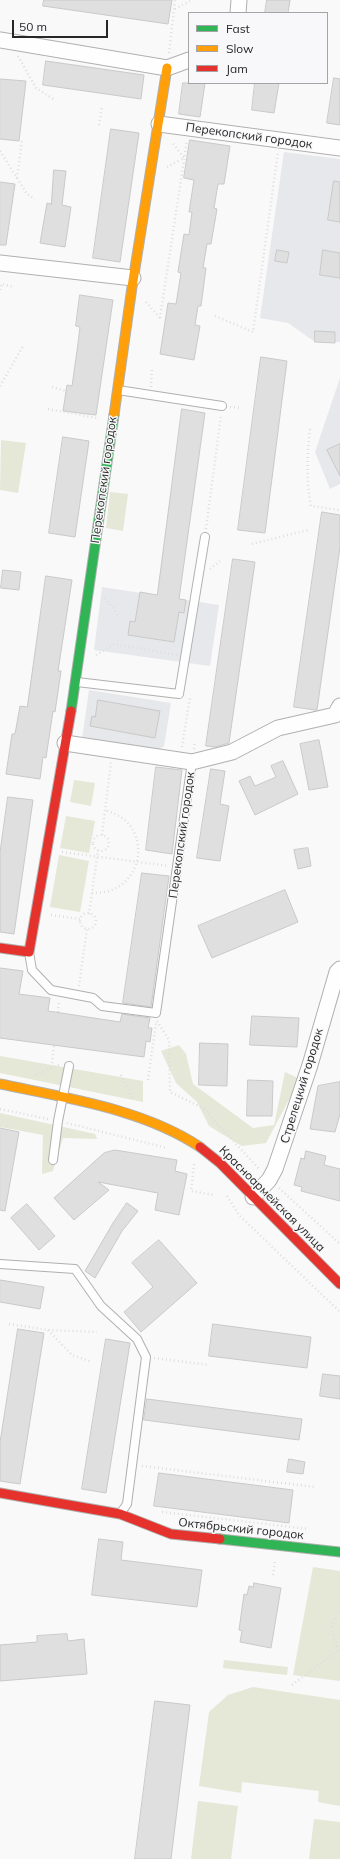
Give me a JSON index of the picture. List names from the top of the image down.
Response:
{
  "streets": {
    "street": [
      "Перекопский городок",
      "Стрелецкий городок",
      "Красноармейская улица",
      "Октябрьский городок"
    ]
  },
  "crossings": [
    ["Стрелецкий городок", "Красноармейская улица"]
  ],
  "legend": ["Fast", "Slow", "Jam"],
  "scale_bar": "50 m"
}
